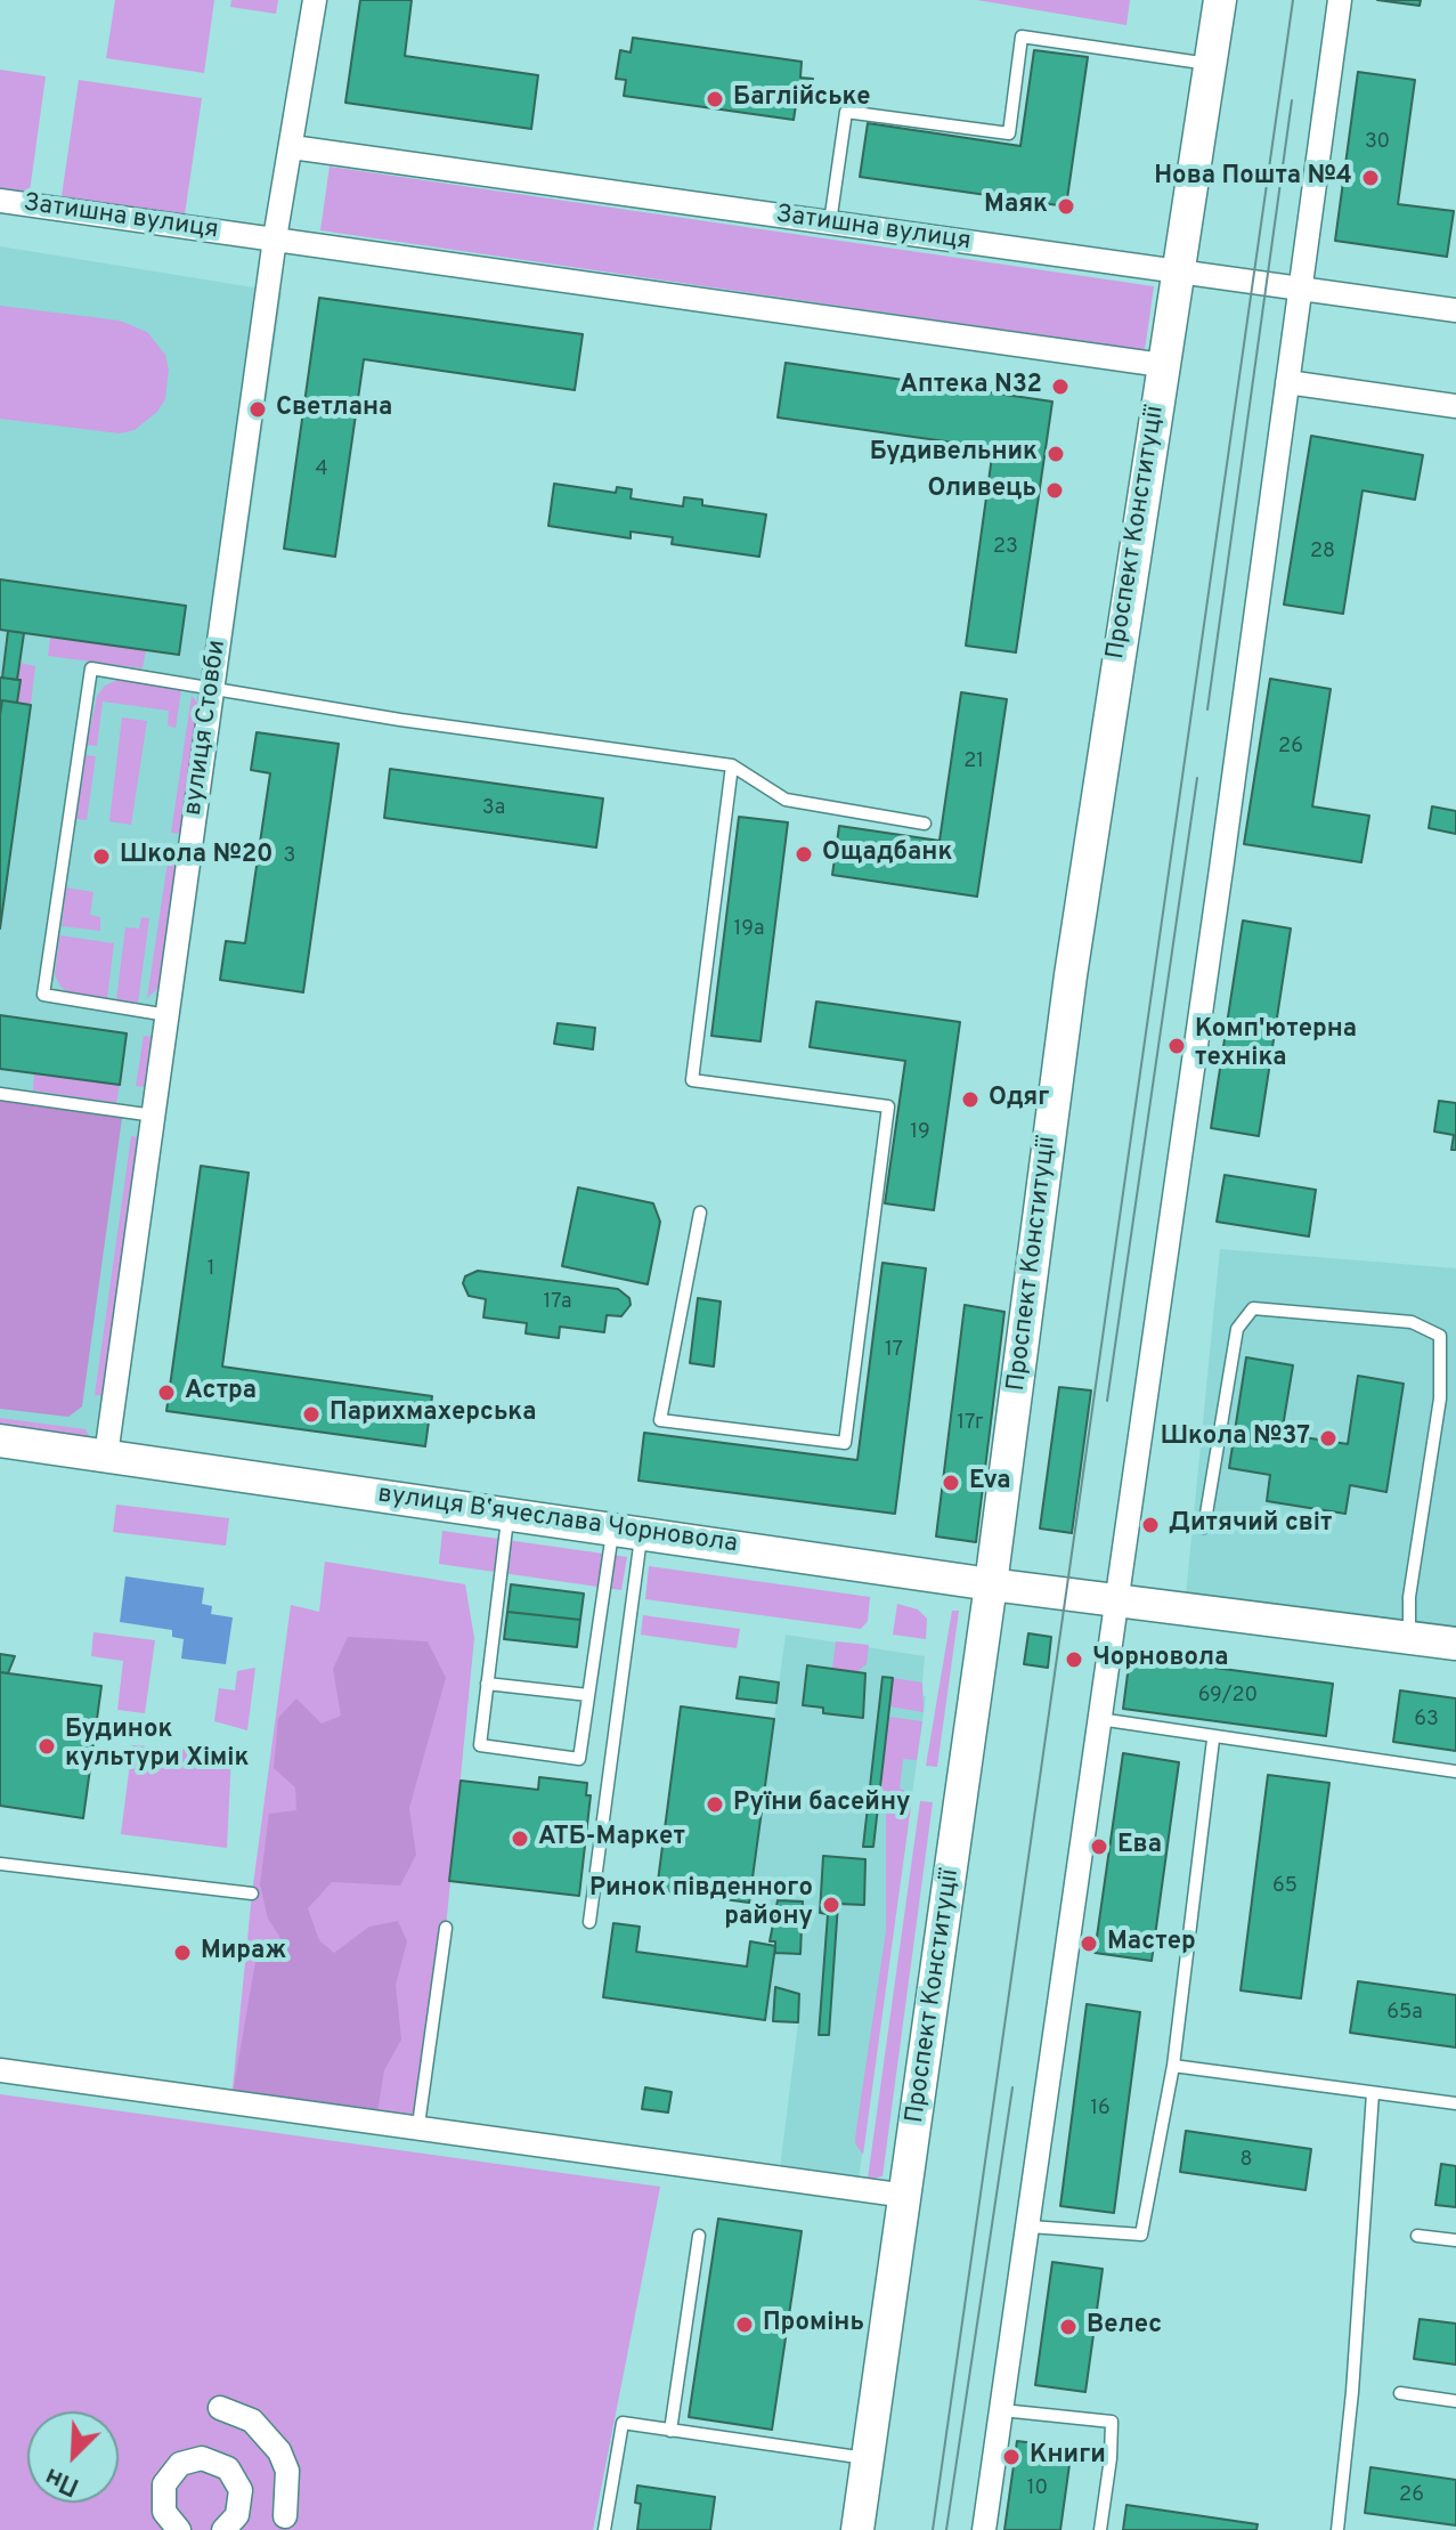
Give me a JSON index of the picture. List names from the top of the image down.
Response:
{
  "streets": {
    "street": [
      "Затишна вулиця",
      "Проспект Конституції",
      "вулиця Стовби",
      "вулиця Вʼячеслава Чорновола"
    ]
  },
  "crossings": [
    ["Затишна вулиця", "Проспект Конституції"],
    ["Затишна вулиця", "вулиця Стовби"],
    ["Проспект Конституції", "вулиця Вʼячеслава Чорновола"],
    ["вулиця Стовби", "вулиця Вʼячеслава Чорновола"]
  ],
  "places": [
    "Баглійське",
    "Нова Пошта №4",
    "Маяк",
    "Аптека N32",
    "Светлана",
    "Будивельник",
    "Оливець",
    "Ощадбанк",
    "Школа №20",
    "Комп'ютерна техніка",
    "Одяг",
    "Астра",
    "Парихмахерська",
    "Школа №37",
    "Eva",
    "Дитячий світ",
    "Чорновола",
    "Будинок культури Хімік",
    "Руїни басейну",
    "АТБ-Маркет",
    "Ева",
    "Ринок південного району",
    "Мастер",
    "Мираж",
    "Промінь",
    "Велес",
    "Книги"
  ],
  "house_numbers": [
    "30",
    "4",
    "23",
    "28",
    "26",
    "21",
    "3а",
    "3",
    "19а",
    "19",
    "1",
    "17а",
    "17",
    "17г",
    "69/20",
    "63",
    "65",
    "65а",
    "16",
    "8",
    "10",
    "26"
  ],
  "north": "bottom left"
}
